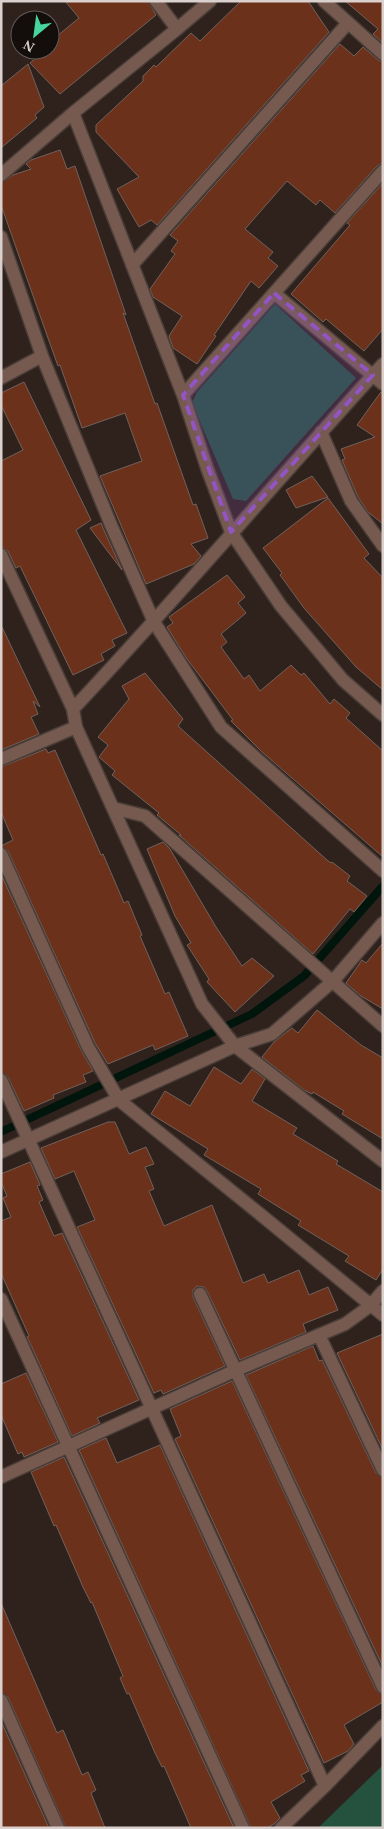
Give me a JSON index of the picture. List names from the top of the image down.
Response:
{
  "north": "bottom left"
}
